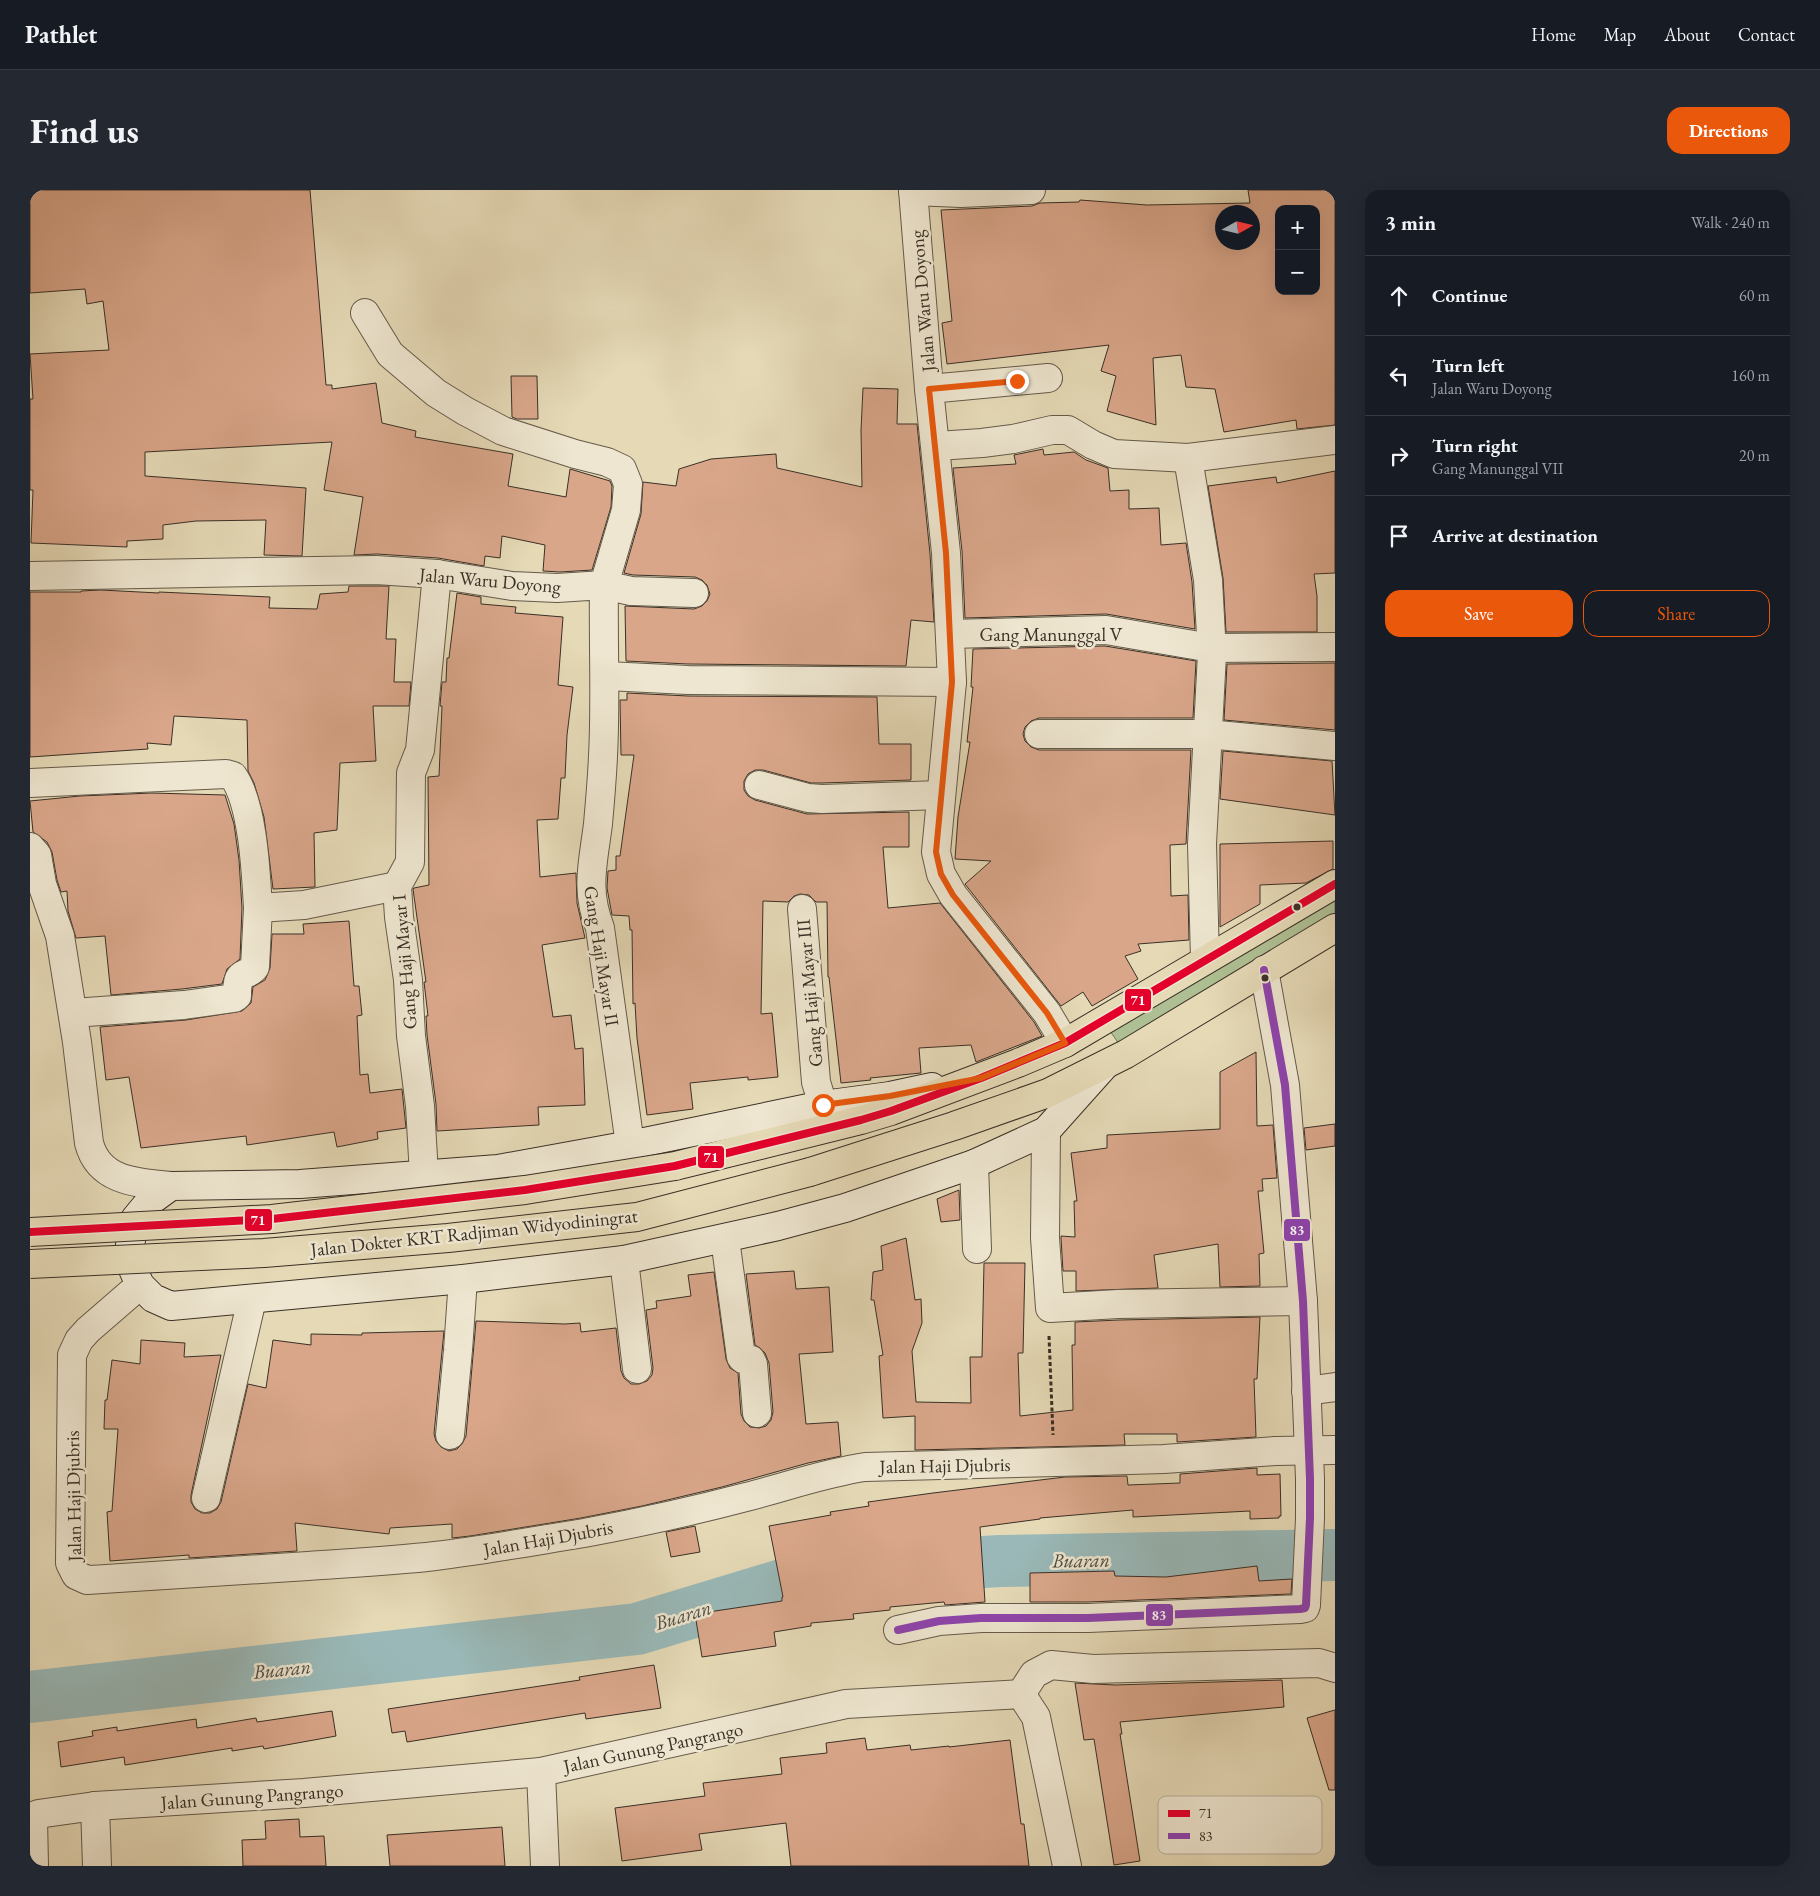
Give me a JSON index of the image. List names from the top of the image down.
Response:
{
  "streets": {
    "main road": ["Jalan Dokter KRT Radjiman Widyodiningrat"],
    "street": [
      "Jalan Waru Doyong",
      "Gang Manunggal V",
      "Gang Haji Mayar II",
      "Gang Haji Mayar I",
      "Gang Haji Mayar III",
      "Jalan Haji Djubris",
      "Jalan Gunung Pangrango"
    ]
  },
  "crossings": [
    ["Jalan Waru Doyong", "Gang Manunggal V"],
    ["Jalan Waru Doyong", "Gang Haji Mayar I"],
    ["Jalan Waru Doyong", "Jalan Dokter KRT Radjiman Widyodiningrat"],
    ["Gang Haji Mayar II", "Jalan Dokter KRT Radjiman Widyodiningrat"],
    ["Gang Haji Mayar I", "Jalan Dokter KRT Radjiman Widyodiningrat"],
    ["Gang Haji Mayar III", "Jalan Dokter KRT Radjiman Widyodiningrat"],
    ["Jalan Dokter KRT Radjiman Widyodiningrat", "Jalan Haji Djubris"]
  ],
  "water": ["Buaran"],
  "lines": ["transit line 71", "transit line 83"],
  "legend": ["71", "83"],
  "north": "right",
  "page": {
    "header": "Pathlet",
    "nav": [
      "Home",
      "Map",
      "About",
      "Contact"
    ],
    "buttons": [
      "Directions",
      ["Save", "Share"]
    ],
    "title": "Find us",
    "heading": ["3 min", "Walk · 240 m"],
    "map_buttons": ["+", "−"],
    "list": [
      ["Continue", "60 m"],
      ["Turn left", "Jalan Waru Doyong", "160 m"],
      ["Turn right", "Gang Manunggal VII", "20 m"],
      "Arrive at destination"
    ]
  }
}
